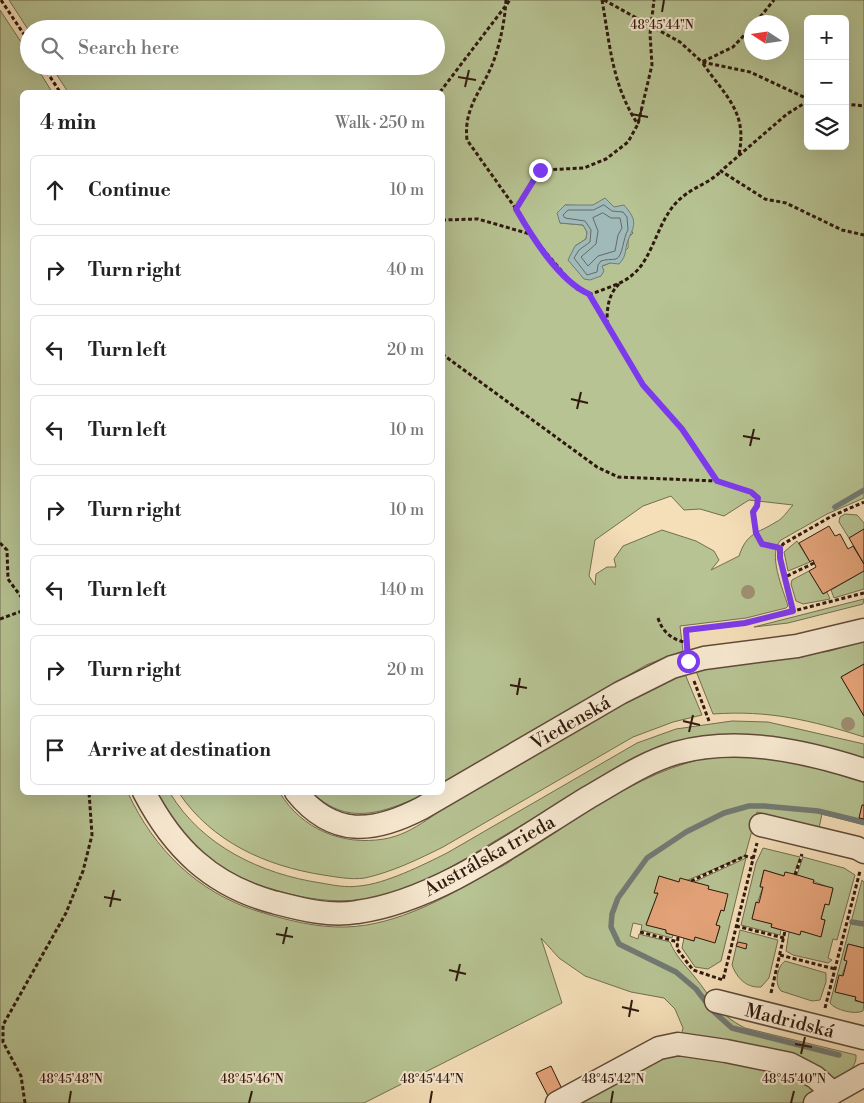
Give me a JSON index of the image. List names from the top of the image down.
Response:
{
  "streets": {
    "street": ["Viedenská", "Austrálska trieda", "Madridská"]
  },
  "north": "left",
  "page": {
    "map_buttons": ["+", "−"],
    "search": "Search here",
    "heading": ["4 min", "Walk · 250 m"],
    "list": [
      ["Continue", "10 m"],
      ["Turn right", "40 m"],
      ["Turn left", "20 m"],
      ["Turn left", "10 m"],
      ["Turn right", "10 m"],
      ["Turn left", "140 m"],
      ["Turn right", "20 m"],
      "Arrive at destination"
    ]
  },
  "coordinates": [
    "48°45'44\"N",
    "48°45'48\"N",
    "48°45'46\"N",
    "48°45'42\"N",
    "48°45'40\"N"
  ]
}
